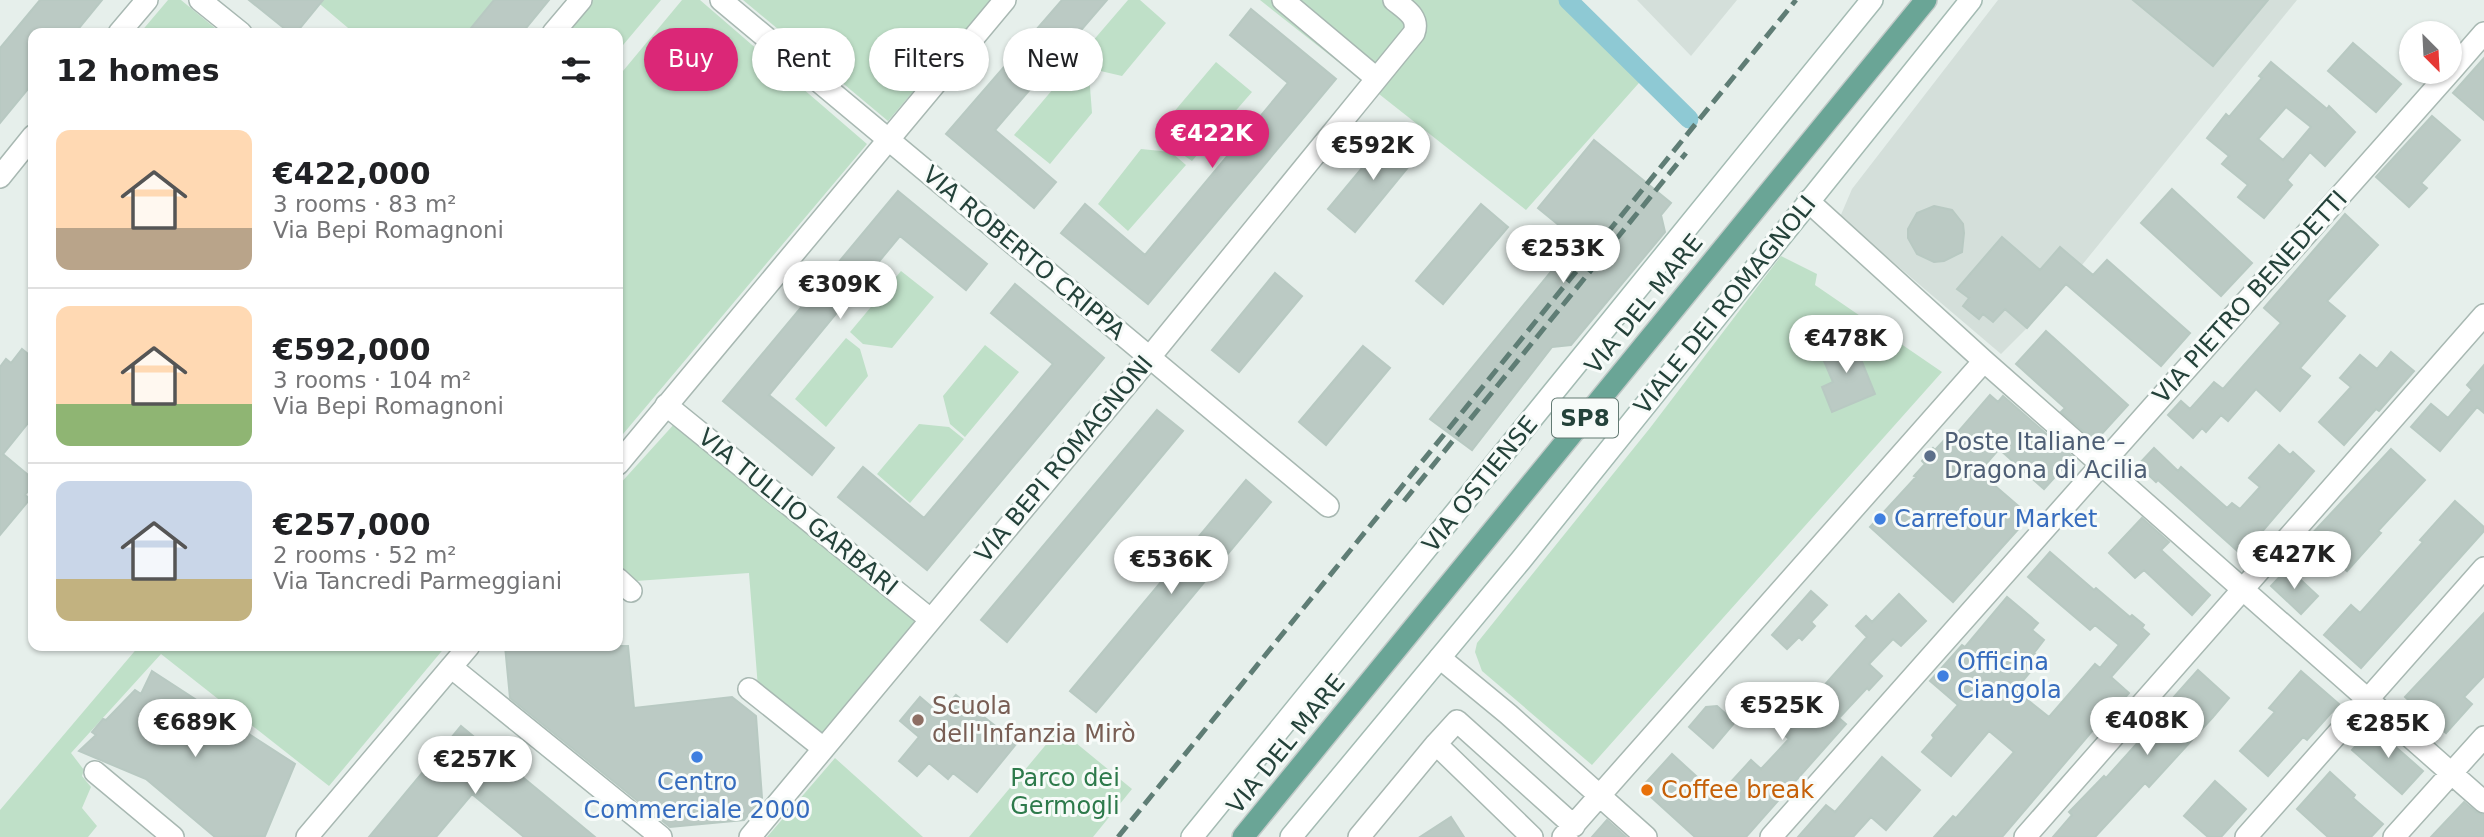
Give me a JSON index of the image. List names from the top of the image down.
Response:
{
  "streets": {
    "main road": ["VIA DEL MARE", "SP8"],
    "street": [
      "VIA ROBERTO CRIPPA",
      "VIA PIETRO BENEDETTI",
      "VIALE DEI ROMAGNOLI",
      "VIA BEPI ROMAGNONI",
      "VIA OSTIENSE",
      "VIA TULLIO GARBARI"
    ]
  },
  "crossings": [
    ["VIA ROBERTO CRIPPA", "VIA BEPI ROMAGNONI"],
    ["VIA BEPI ROMAGNONI", "VIA TULLIO GARBARI"]
  ],
  "parks": ["Parco dei Germogli"],
  "places": [
    "Poste Italiane – Dragona di Acilia",
    "Carrefour Market",
    "Officina Ciangola",
    "Scuola dell'Infanzia Mirò",
    "Centro Commerciale 2000",
    "Coffee break"
  ],
  "north": "bottom right",
  "page": {
    "chip": [
      "Buy",
      "Rent",
      "Filters",
      "New"
    ],
    "heading": "12 homes",
    "price": [
      "€422K",
      "€592K",
      "€253K",
      "€309K",
      "€478K",
      "€427K",
      "€536K",
      "€525K",
      "€408K",
      "€689K",
      "€285K",
      "€257K"
    ],
    "list": [
      {
        "name": "€422,000",
        "note": "3 rooms · 83 m² · Via Bepi Romagnoni"
      },
      {
        "name": "€592,000",
        "note": "3 rooms · 104 m² · Via Bepi Romagnoni"
      },
      {
        "name": "€257,000",
        "note": "2 rooms · 52 m² · Via Tancredi Parmeggiani"
      }
    ]
  }
}
